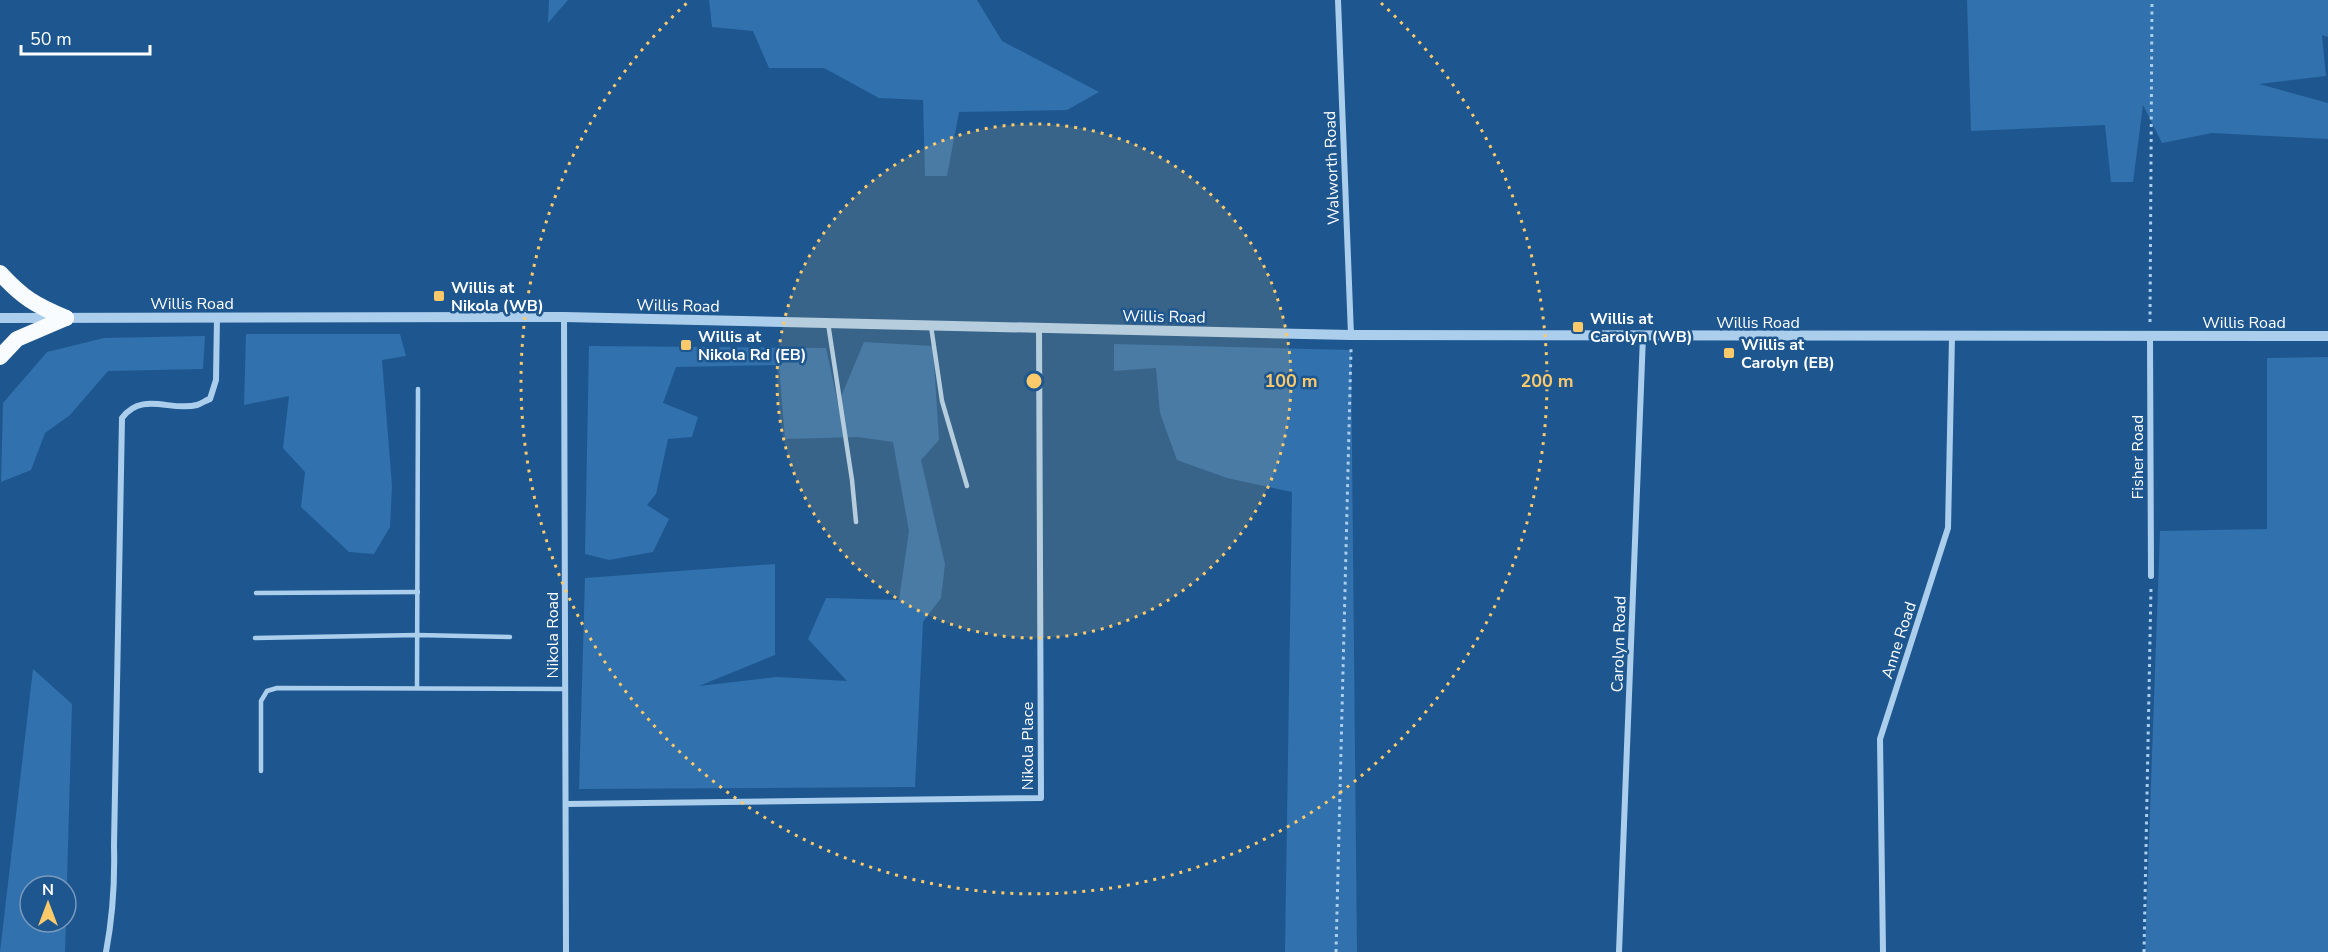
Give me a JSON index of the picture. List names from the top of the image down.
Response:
{
  "streets": {
    "street": [
      "Walworth Road",
      "Willis Road",
      "Fisher Road",
      "Nikola Road",
      "Anne Road",
      "Carolyn Road",
      "Nikola Place"
    ]
  },
  "crossings": [
    ["Walworth Road", "Willis Road"],
    ["Willis Road", "Fisher Road"],
    ["Willis Road", "Nikola Road"],
    ["Willis Road", "Anne Road"],
    ["Willis Road", "Carolyn Road"],
    ["Willis Road", "Nikola Place"],
    ["Nikola Road", "Nikola Place"]
  ],
  "places": {
    "transit": [
      "Willis at Nikola (WB)",
      "Willis at Carolyn (WB)",
      "Willis at Nikola Rd (EB)",
      "Willis at Carolyn (EB)"
    ]
  },
  "scale_bar": "50 m",
  "north": "top",
  "rings": ["100 m", "200 m"]
}
